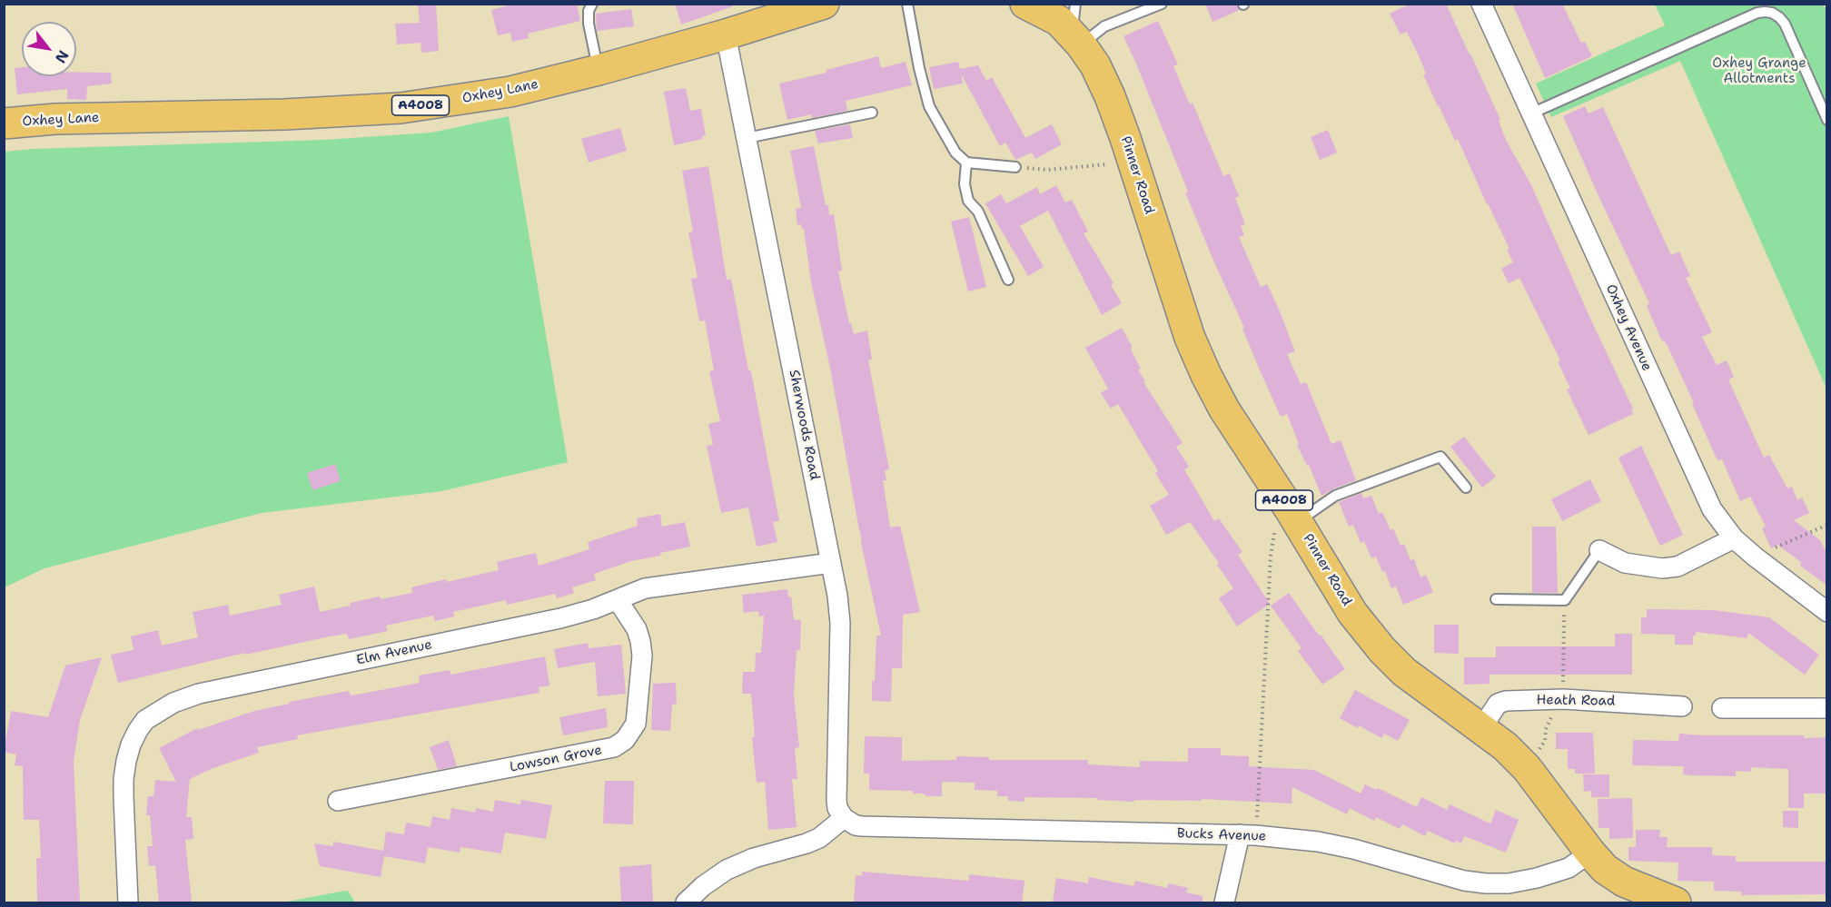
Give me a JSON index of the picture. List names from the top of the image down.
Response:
{
  "streets": {
    "main road": ["Oxhey Lane", "A4008", "Pinner Road"],
    "street": [
      "Oxhey Avenue",
      "Sherwoods Road",
      "Elm Avenue",
      "Heath Road",
      "Lowson Grove",
      "Bucks Avenue"
    ]
  },
  "crossings": [
    ["Oxhey Lane", "Sherwoods Road"],
    ["Pinner Road", "Heath Road"],
    ["Pinner Road", "Bucks Avenue"],
    ["Sherwoods Road", "Elm Avenue"],
    ["Sherwoods Road", "Bucks Avenue"],
    ["Elm Avenue", "Lowson Grove"]
  ],
  "parks": ["Oxhey Grange Allotments"],
  "north": "bottom right"
}
